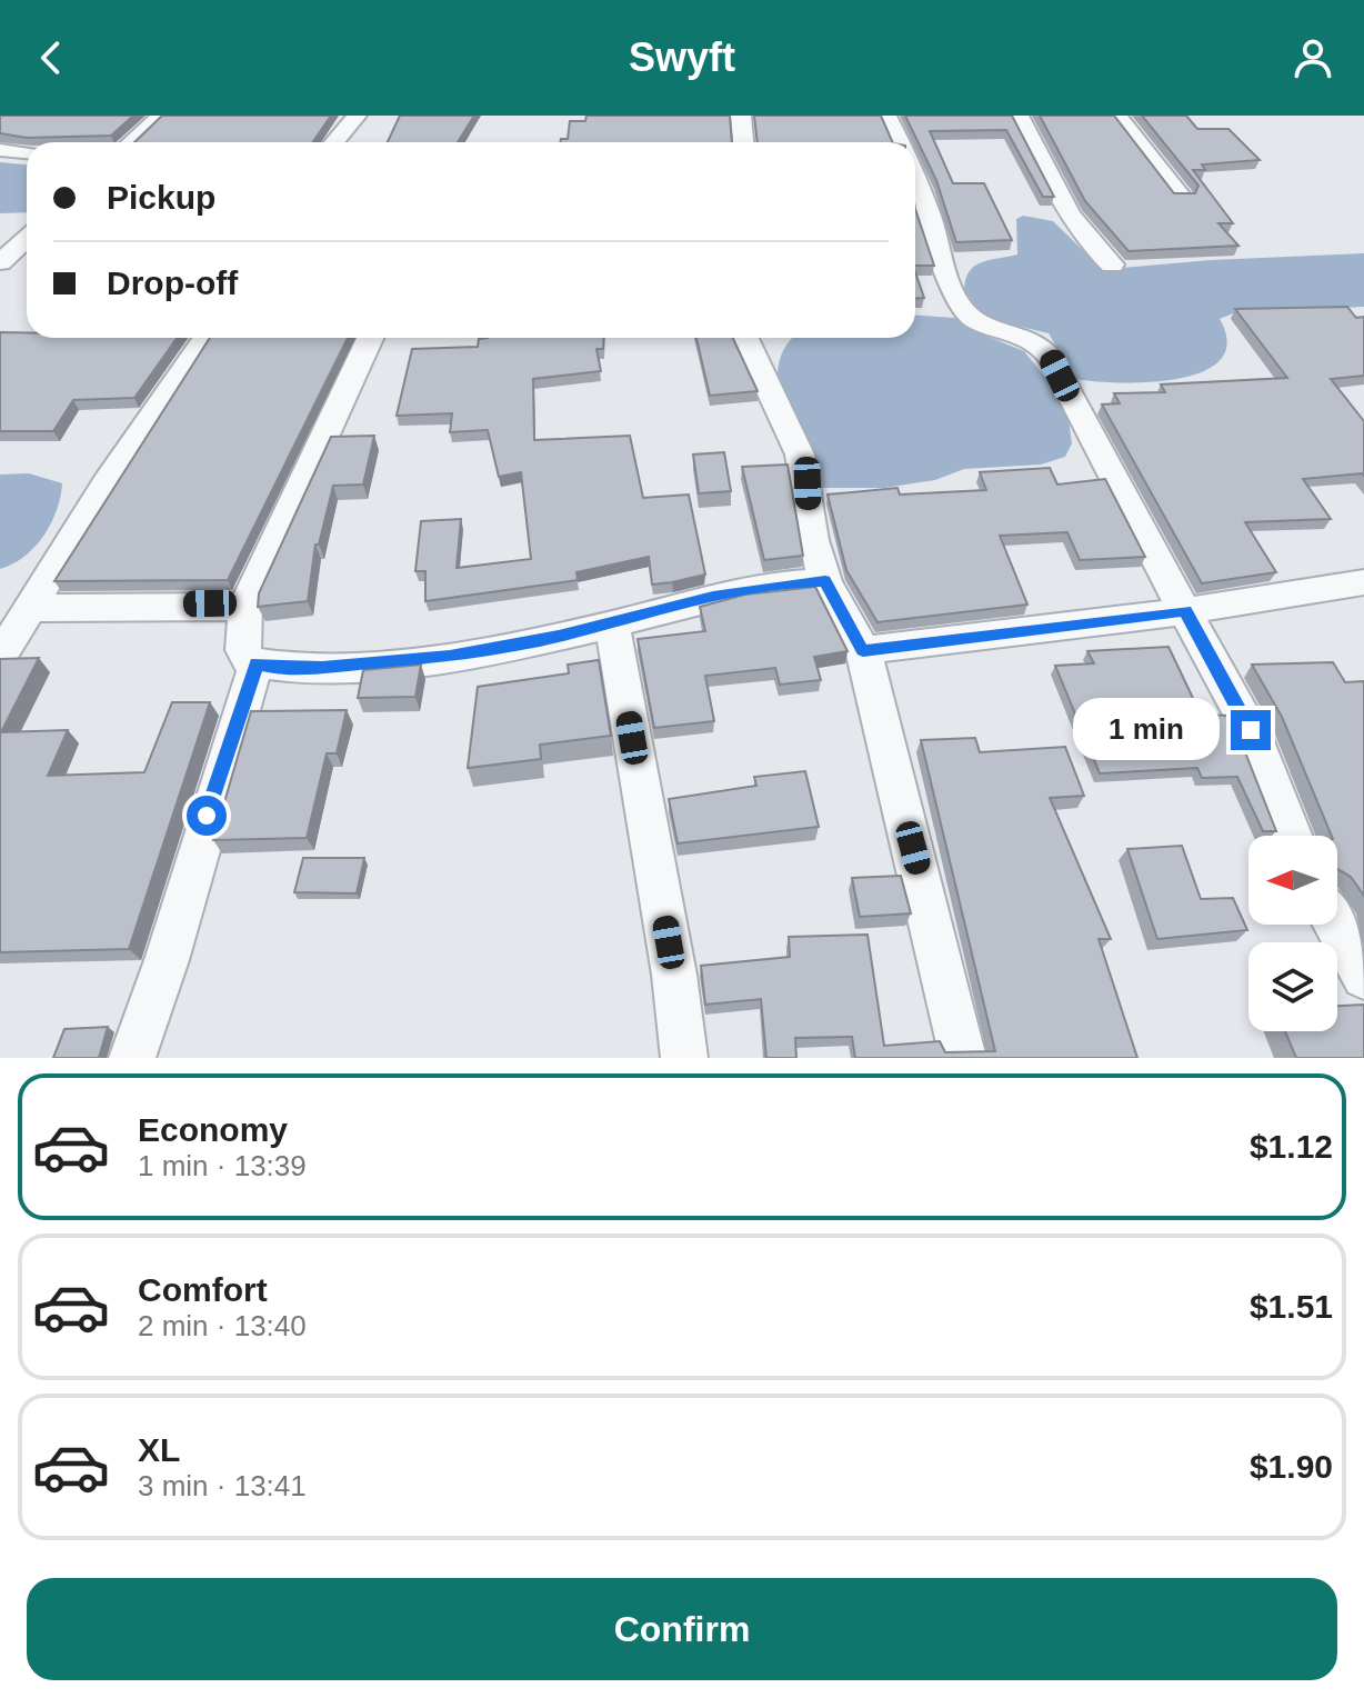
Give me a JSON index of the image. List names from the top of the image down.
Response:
{
  "north": "left",
  "page": {
    "header": "Swyft",
    "banner": ["Pickup", "Drop-off"],
    "bubble": "1 min",
    "list": [
      {
        "name": "Economy",
        "note": "1 min · 13:39",
        "value": "$1.12"
      },
      {
        "name": "Comfort",
        "note": "2 min · 13:40",
        "value": "$1.51"
      },
      {
        "name": "XL",
        "note": "3 min · 13:41",
        "value": "$1.90"
      }
    ],
    "buttons": "Confirm"
  }
}
